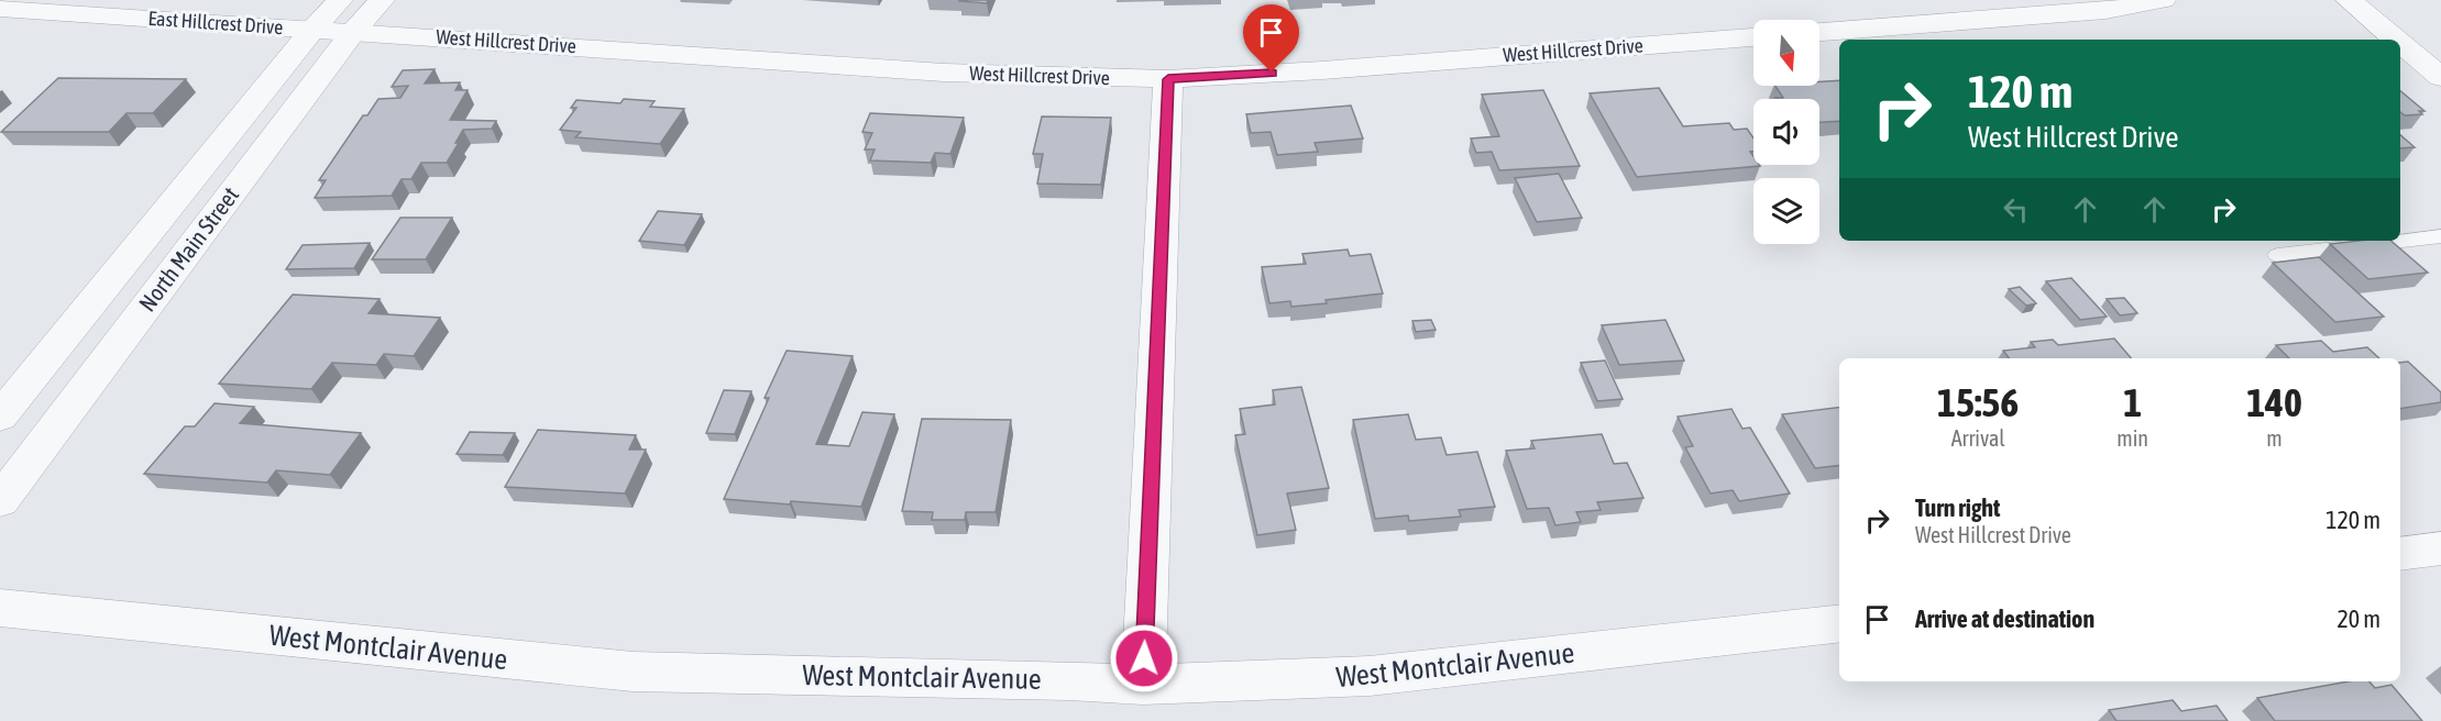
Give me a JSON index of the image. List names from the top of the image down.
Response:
{
  "streets": {
    "street": [
      "East Hillcrest Drive",
      "West Hillcrest Drive",
      "North Main Street",
      "West Montclair Avenue"
    ]
  },
  "crossings": [
    ["East Hillcrest Drive", "West Hillcrest Drive"],
    ["East Hillcrest Drive", "North Main Street"],
    ["West Hillcrest Drive", "North Main Street"]
  ],
  "north": "bottom",
  "page": {
    "turn": ["120 m", "West Hillcrest Drive"],
    "eta": [
      "15:56",
      "Arrival",
      "1",
      "min",
      "140",
      "m"
    ],
    "list": [
      {
        "name": "Turn right",
        "note": "West Hillcrest Drive",
        "value": "120 m"
      },
      {
        "name": "Arrive at destination",
        "value": "20 m"
      }
    ]
  }
}
